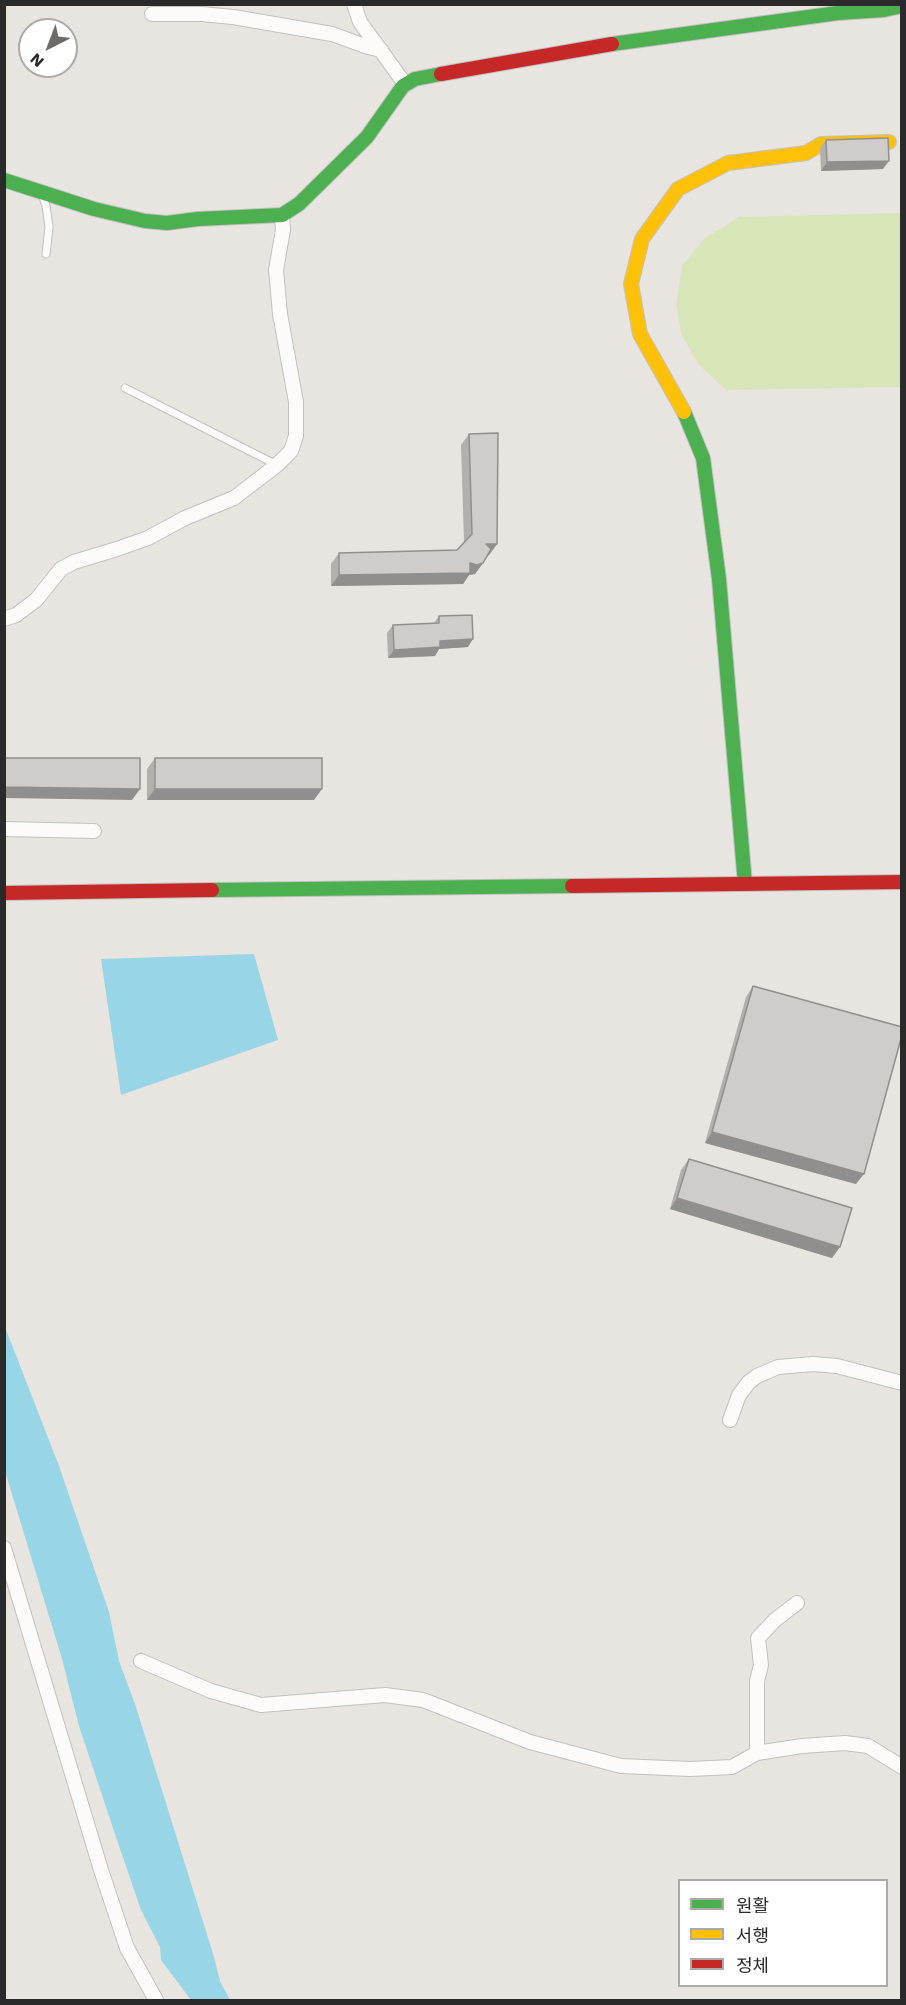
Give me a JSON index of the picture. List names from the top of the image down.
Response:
{
  "legend": ["원활", "서행", "정체"],
  "north": "bottom left"
}
